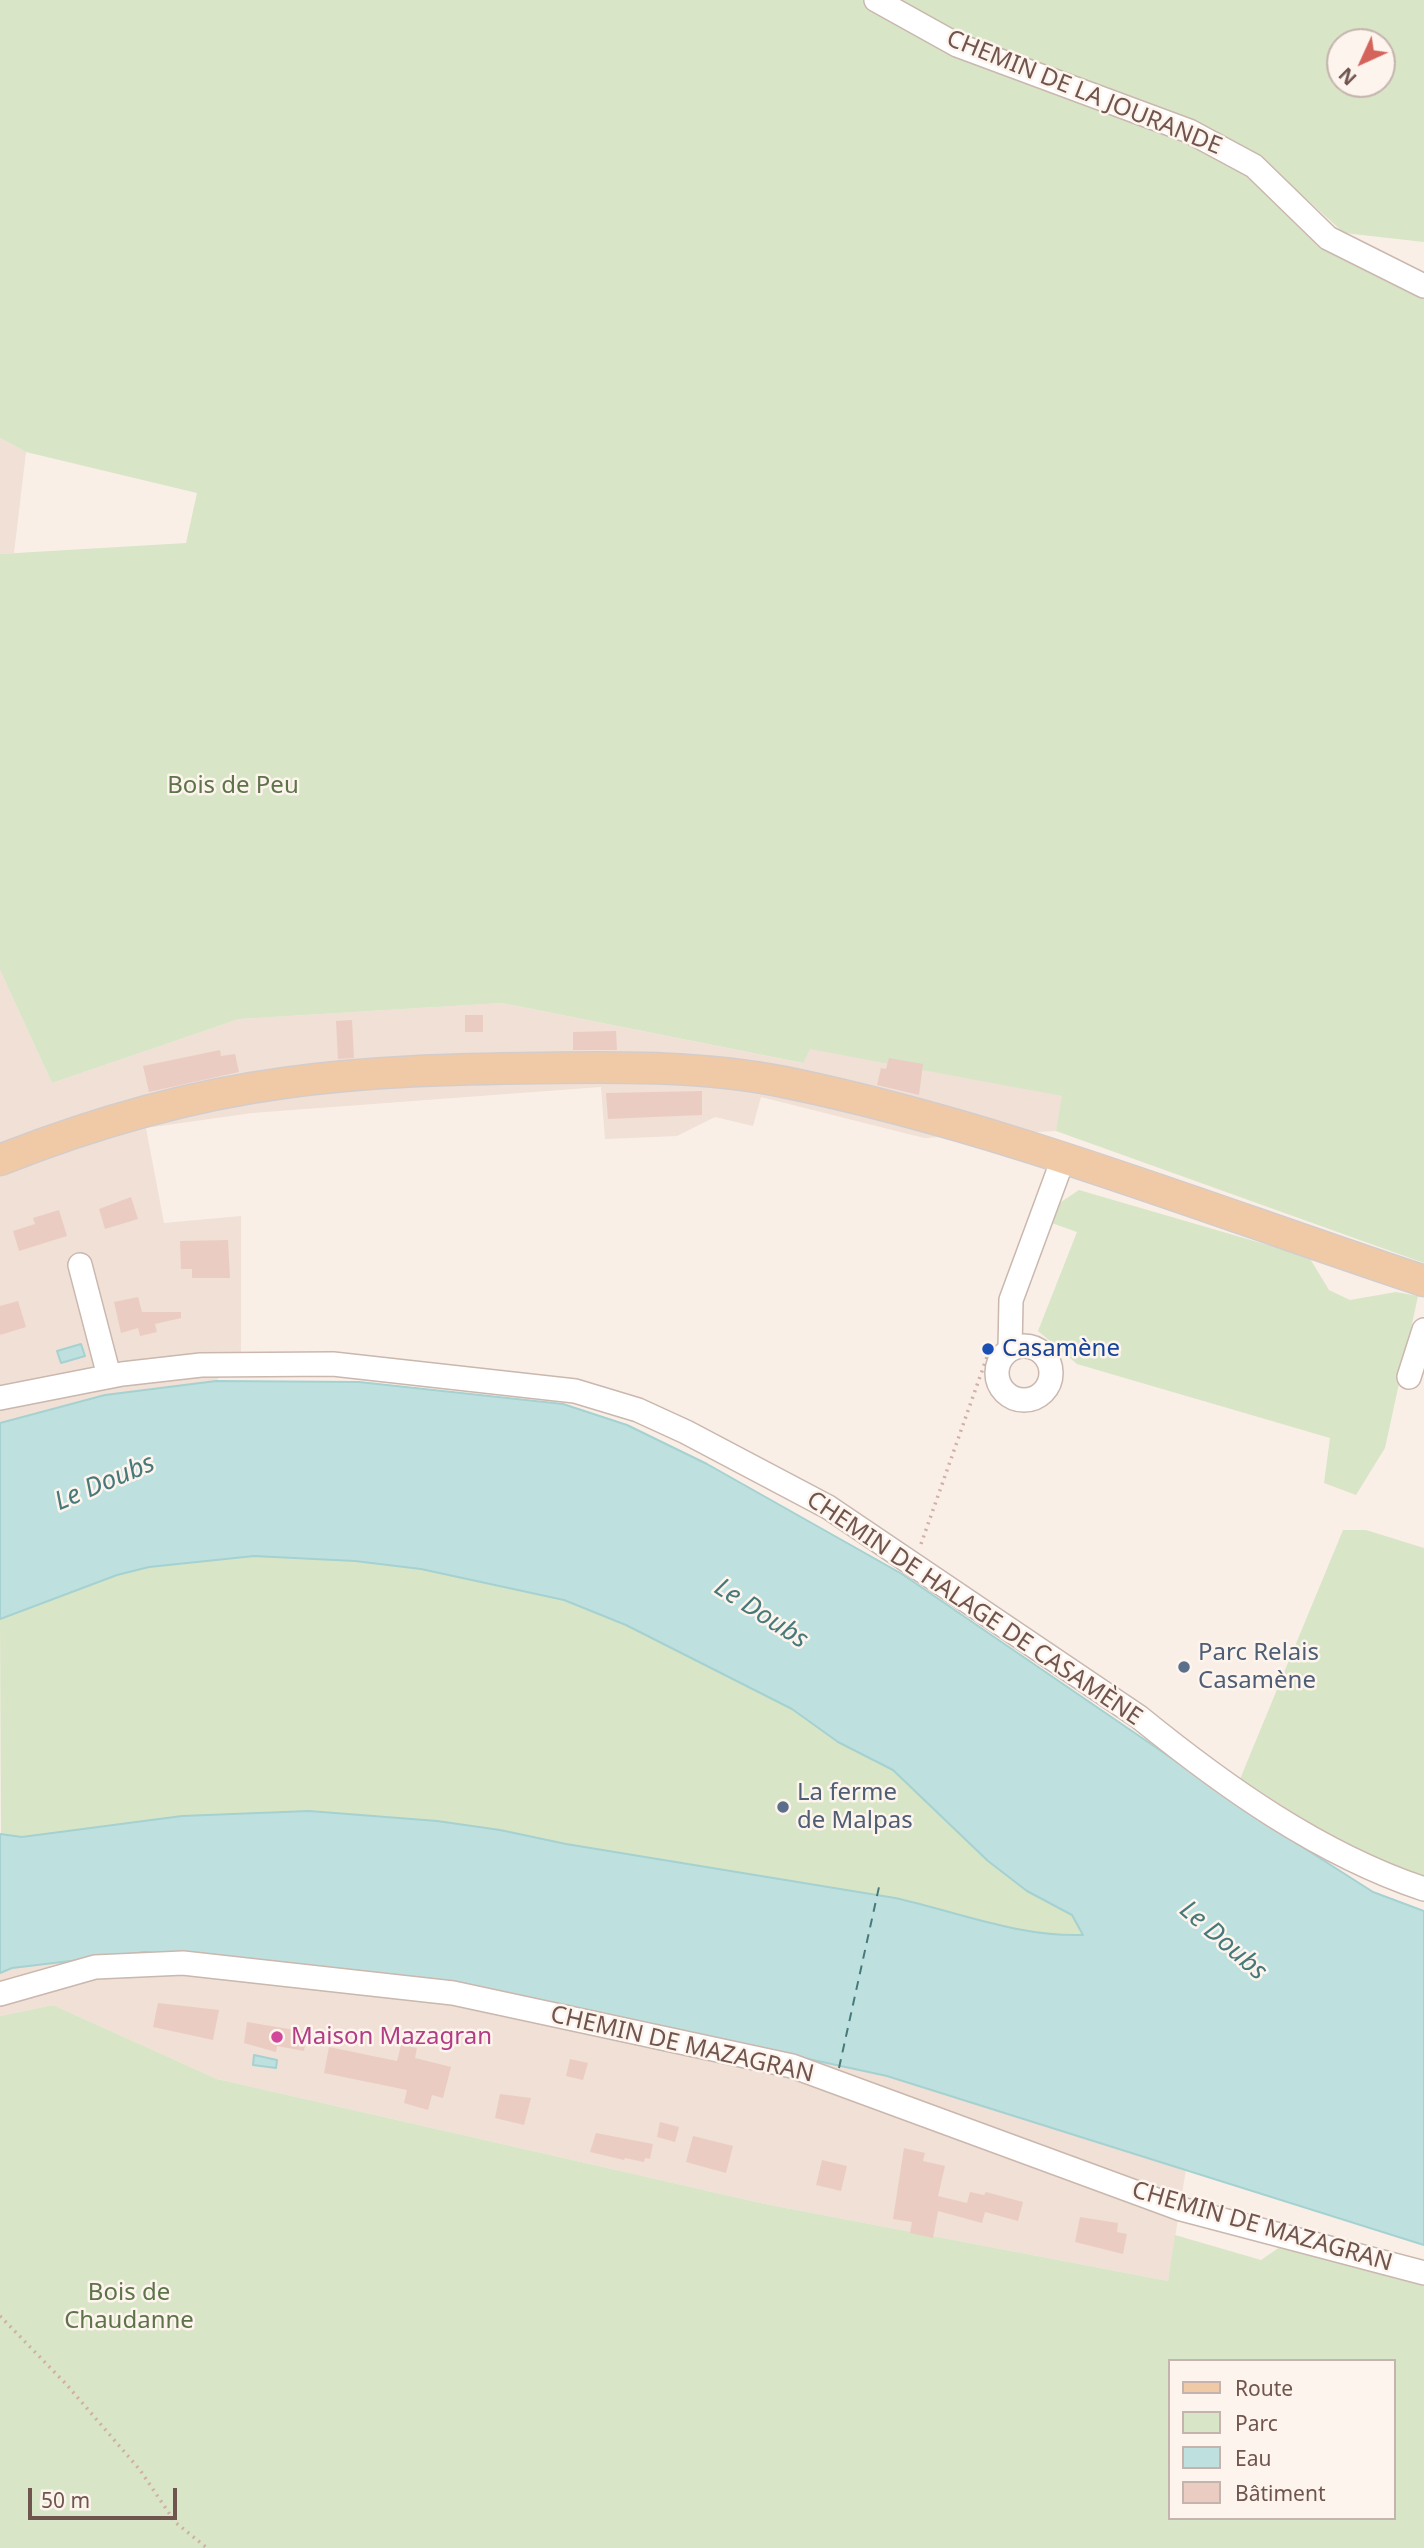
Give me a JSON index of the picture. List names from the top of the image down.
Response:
{
  "streets": {
    "street": ["CHEMIN DE LA JOURANDE", "CHEMIN DE HALAGE DE CASAMÈNE", "CHEMIN DE MAZAGRAN"]
  },
  "water": ["Le Doubs"],
  "parks": ["Bois de Peu", "Bois de Chaudanne"],
  "places": [
    "Casamène",
    "Parc Relais Casamène",
    "La ferme de Malpas",
    "Maison Mazagran"
  ],
  "legend": [
    "Route",
    "Parc",
    "Eau",
    "Bâtiment"
  ],
  "scale_bar": "50 m",
  "north": "bottom left"
}
